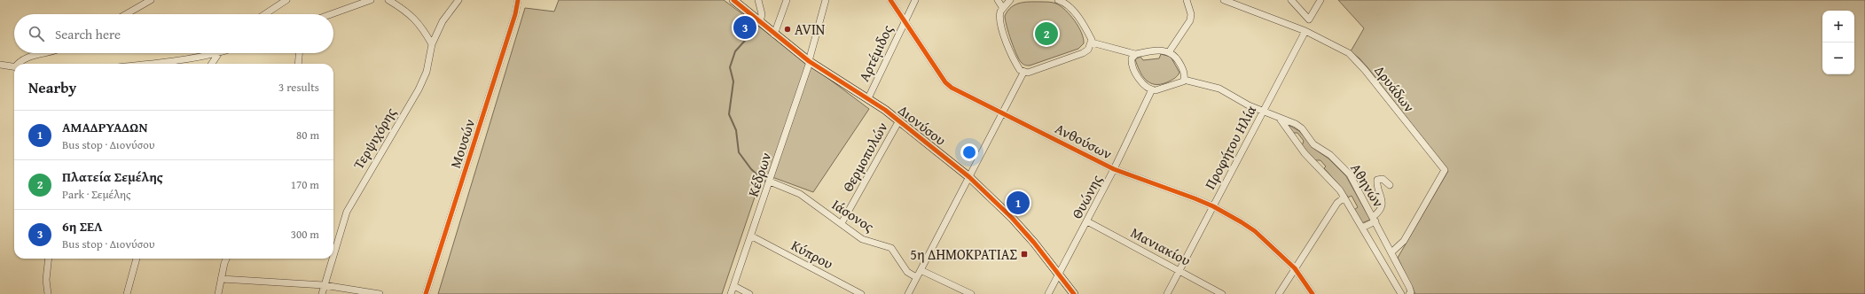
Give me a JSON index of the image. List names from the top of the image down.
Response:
{
  "streets": {
    "main road": ["Διονύσου"],
    "street": [
      "Αρτέμιδος",
      "Δρυάδων",
      "Τερψιχόρης",
      "Ανθούσων",
      "Μουσών",
      "Προφήτου Ηλία",
      "Θερμοπυλών",
      "Κέδρων",
      "Αθηνών",
      "Θυώνης",
      "Ιάσονος",
      "Μανιακίου",
      "Κύπρου"
    ]
  },
  "crossings": [
    ["Αρτέμιδος", "Διονύσου"],
    ["Αρτέμιδος", "Ανθούσων"],
    ["Δρυάδων", "Προφήτου Ηλία"],
    ["Δρυάδων", "Αθηνών"],
    ["Διονύσου", "Θερμοπυλών"],
    ["Διονύσου", "Κέδρων"],
    ["Διονύσου", "Θυώνης"],
    ["Ανθούσων", "Προφήτου Ηλία"],
    ["Ανθούσων", "Θυώνης"],
    ["Προφήτου Ηλία", "Αθηνών"],
    ["Προφήτου Ηλία", "Μανιακίου"],
    ["Θερμοπυλών", "Ιάσονος"],
    ["Κέδρων", "Ιάσονος"],
    ["Κέδρων", "Κύπρου"],
    ["Αθηνών", "Θυώνης"],
    ["Θυώνης", "Μανιακίου"]
  ],
  "places": {
    "other": ["AVIN"],
    "transit": ["5η ΔΗΜΟΚΡΑΤΙΑΣ"]
  },
  "page": {
    "map_buttons": ["+", "−"],
    "pins": ["3", "2", "1"],
    "search": "Search here",
    "heading": ["Nearby", "3 results"],
    "list": [
      {
        "mark": "1",
        "name": "ΑΜΑΔΡΥΑΔΩΝ",
        "note": "Bus stop · Διονύσου",
        "value": "80 m"
      },
      {
        "mark": "2",
        "name": "Πλατεία Σεμέλης",
        "note": "Park · Σεμέλης",
        "value": "170 m"
      },
      {
        "mark": "3",
        "name": "6η ΣΕΛ",
        "note": "Bus stop · Διονύσου",
        "value": "300 m"
      }
    ]
  }
}
